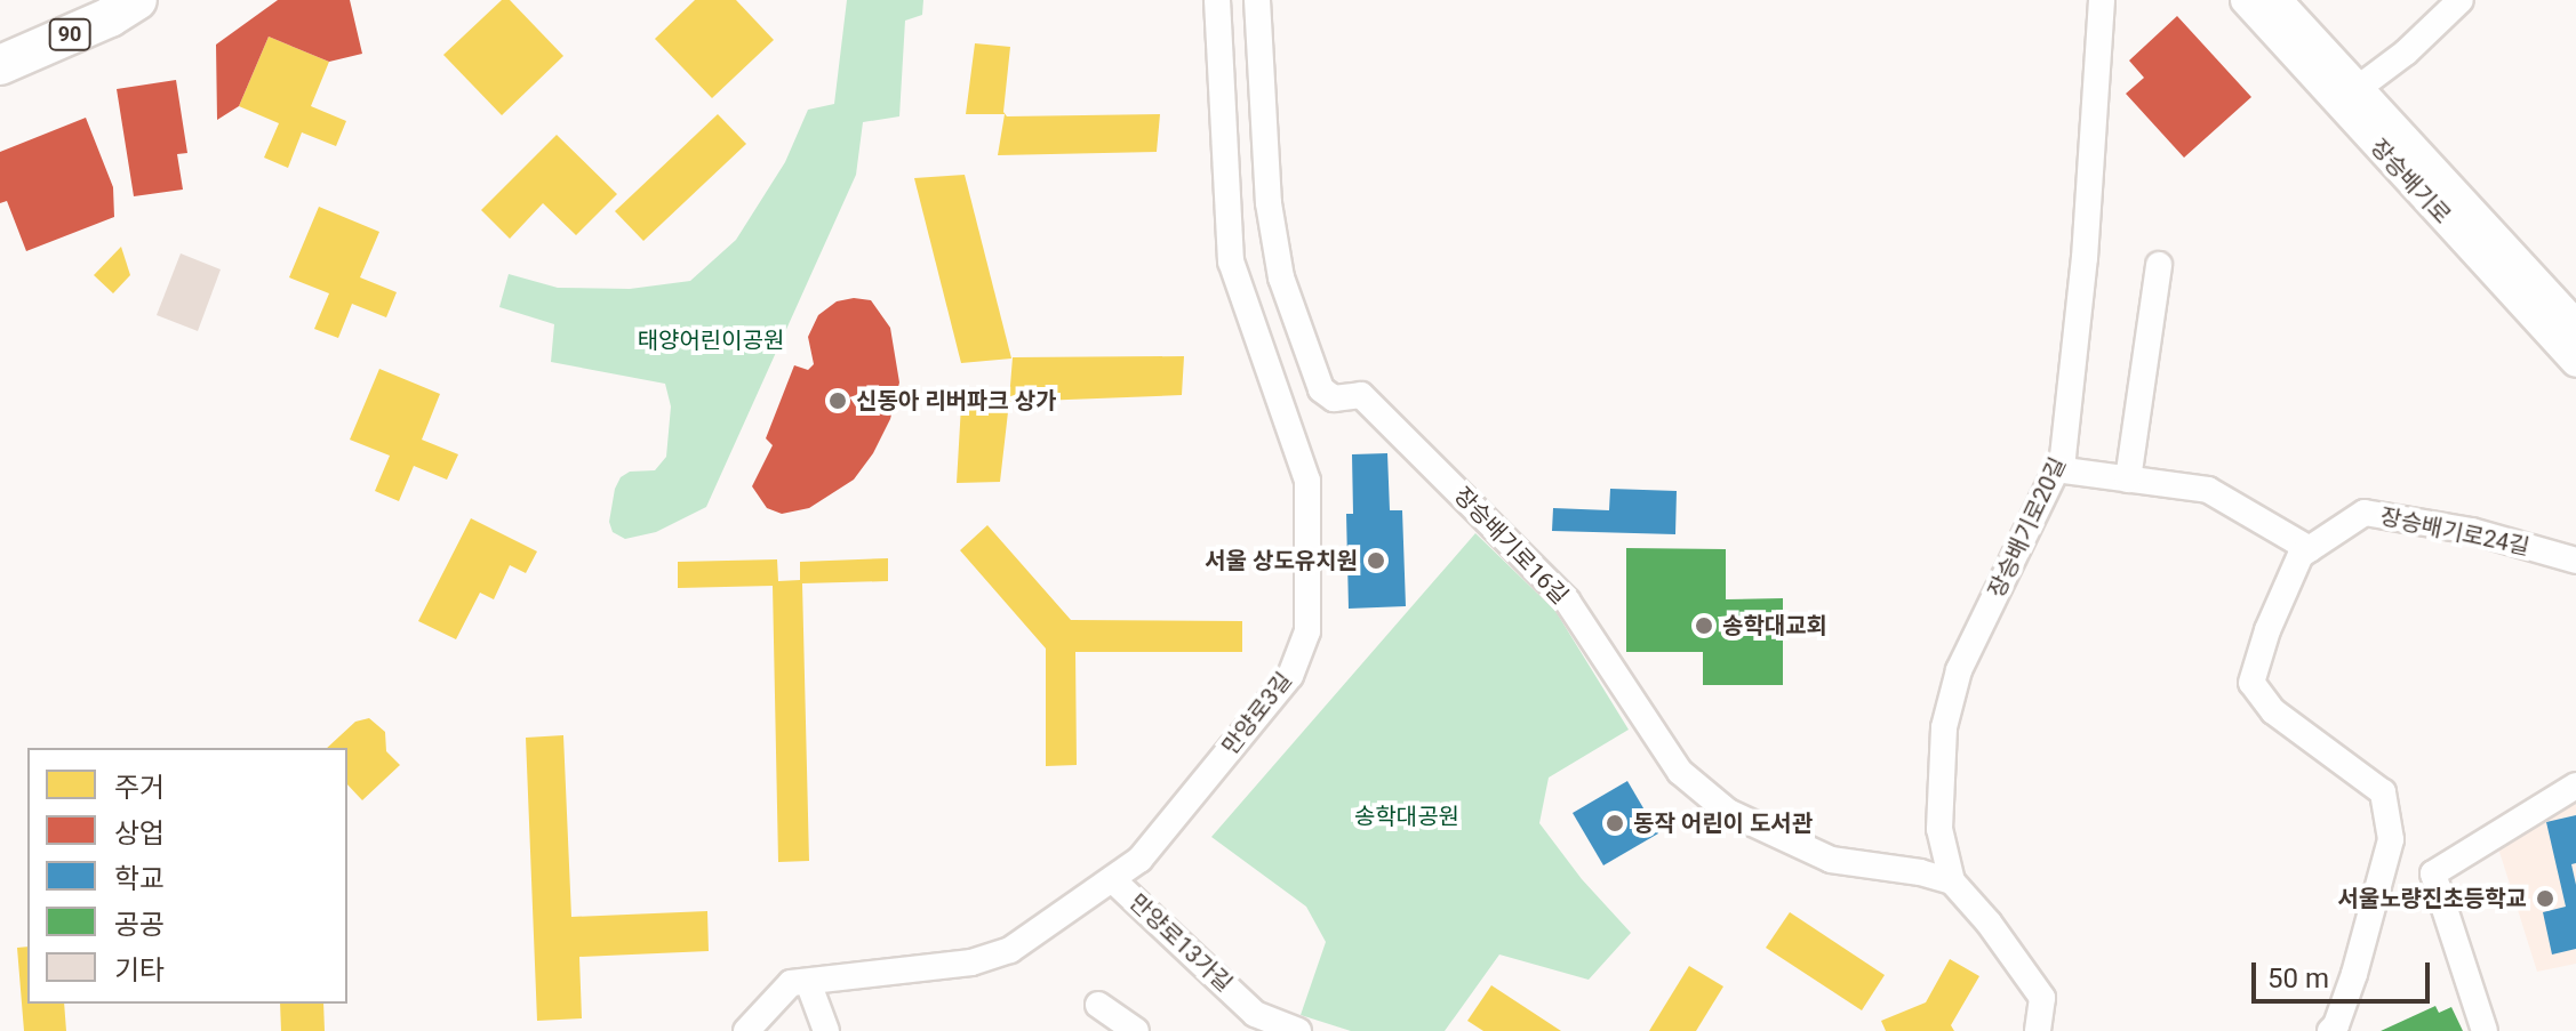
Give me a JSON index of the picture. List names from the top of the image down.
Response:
{
  "streets": {
    "main road": ["90"],
    "street": [
      "장승배기로",
      "장승배기로20길",
      "장승배기로24길",
      "장승배기로16길",
      "만양로3길",
      "만양로13가길"
    ]
  },
  "crossings": [
    ["장승배기로20길", "장승배기로16길"],
    ["만양로3길", "만양로13가길"]
  ],
  "parks": ["태양어린이공원", "송학대공원"],
  "places": [
    "신동아 리버파크 상가",
    "서울 상도유치원",
    "송학대교회",
    "동작 어린이 도서관",
    "서울노량진초등학교"
  ],
  "legend": [
    "주거",
    "상업",
    "학교",
    "공공",
    "기타"
  ],
  "scale_bar": "50 m"
}
